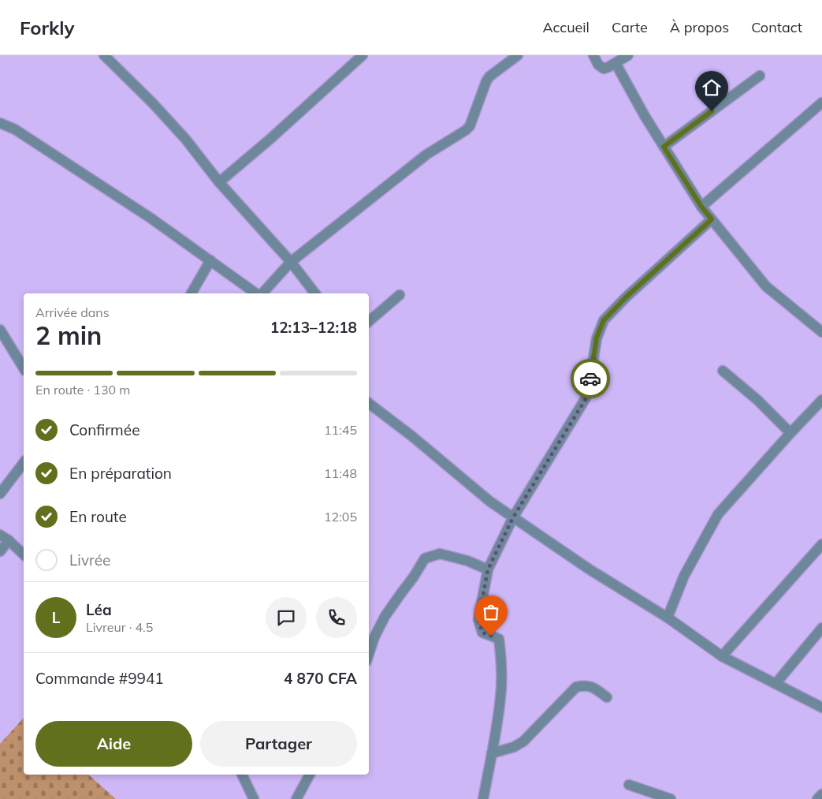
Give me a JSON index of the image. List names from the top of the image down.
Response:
{
  "page": {
    "header": "Forkly",
    "nav": [
      "Accueil",
      "Carte",
      "À propos",
      "Contact"
    ],
    "heading": ["2 min", "Arrivée dans", "12:13–12:18"],
    "panel": [
      "Léa",
      "Livreur · 4.5",
      "Commande #9941",
      "4 870 CFA"
    ],
    "bar": "En route · 130 m",
    "list": [
      ["Confirmée", "11:45"],
      ["En préparation", "11:48"],
      ["En route", "12:05"],
      "Livrée"
    ],
    "round": "L",
    "buttons": ["Aide", "Partager"]
  }
}
